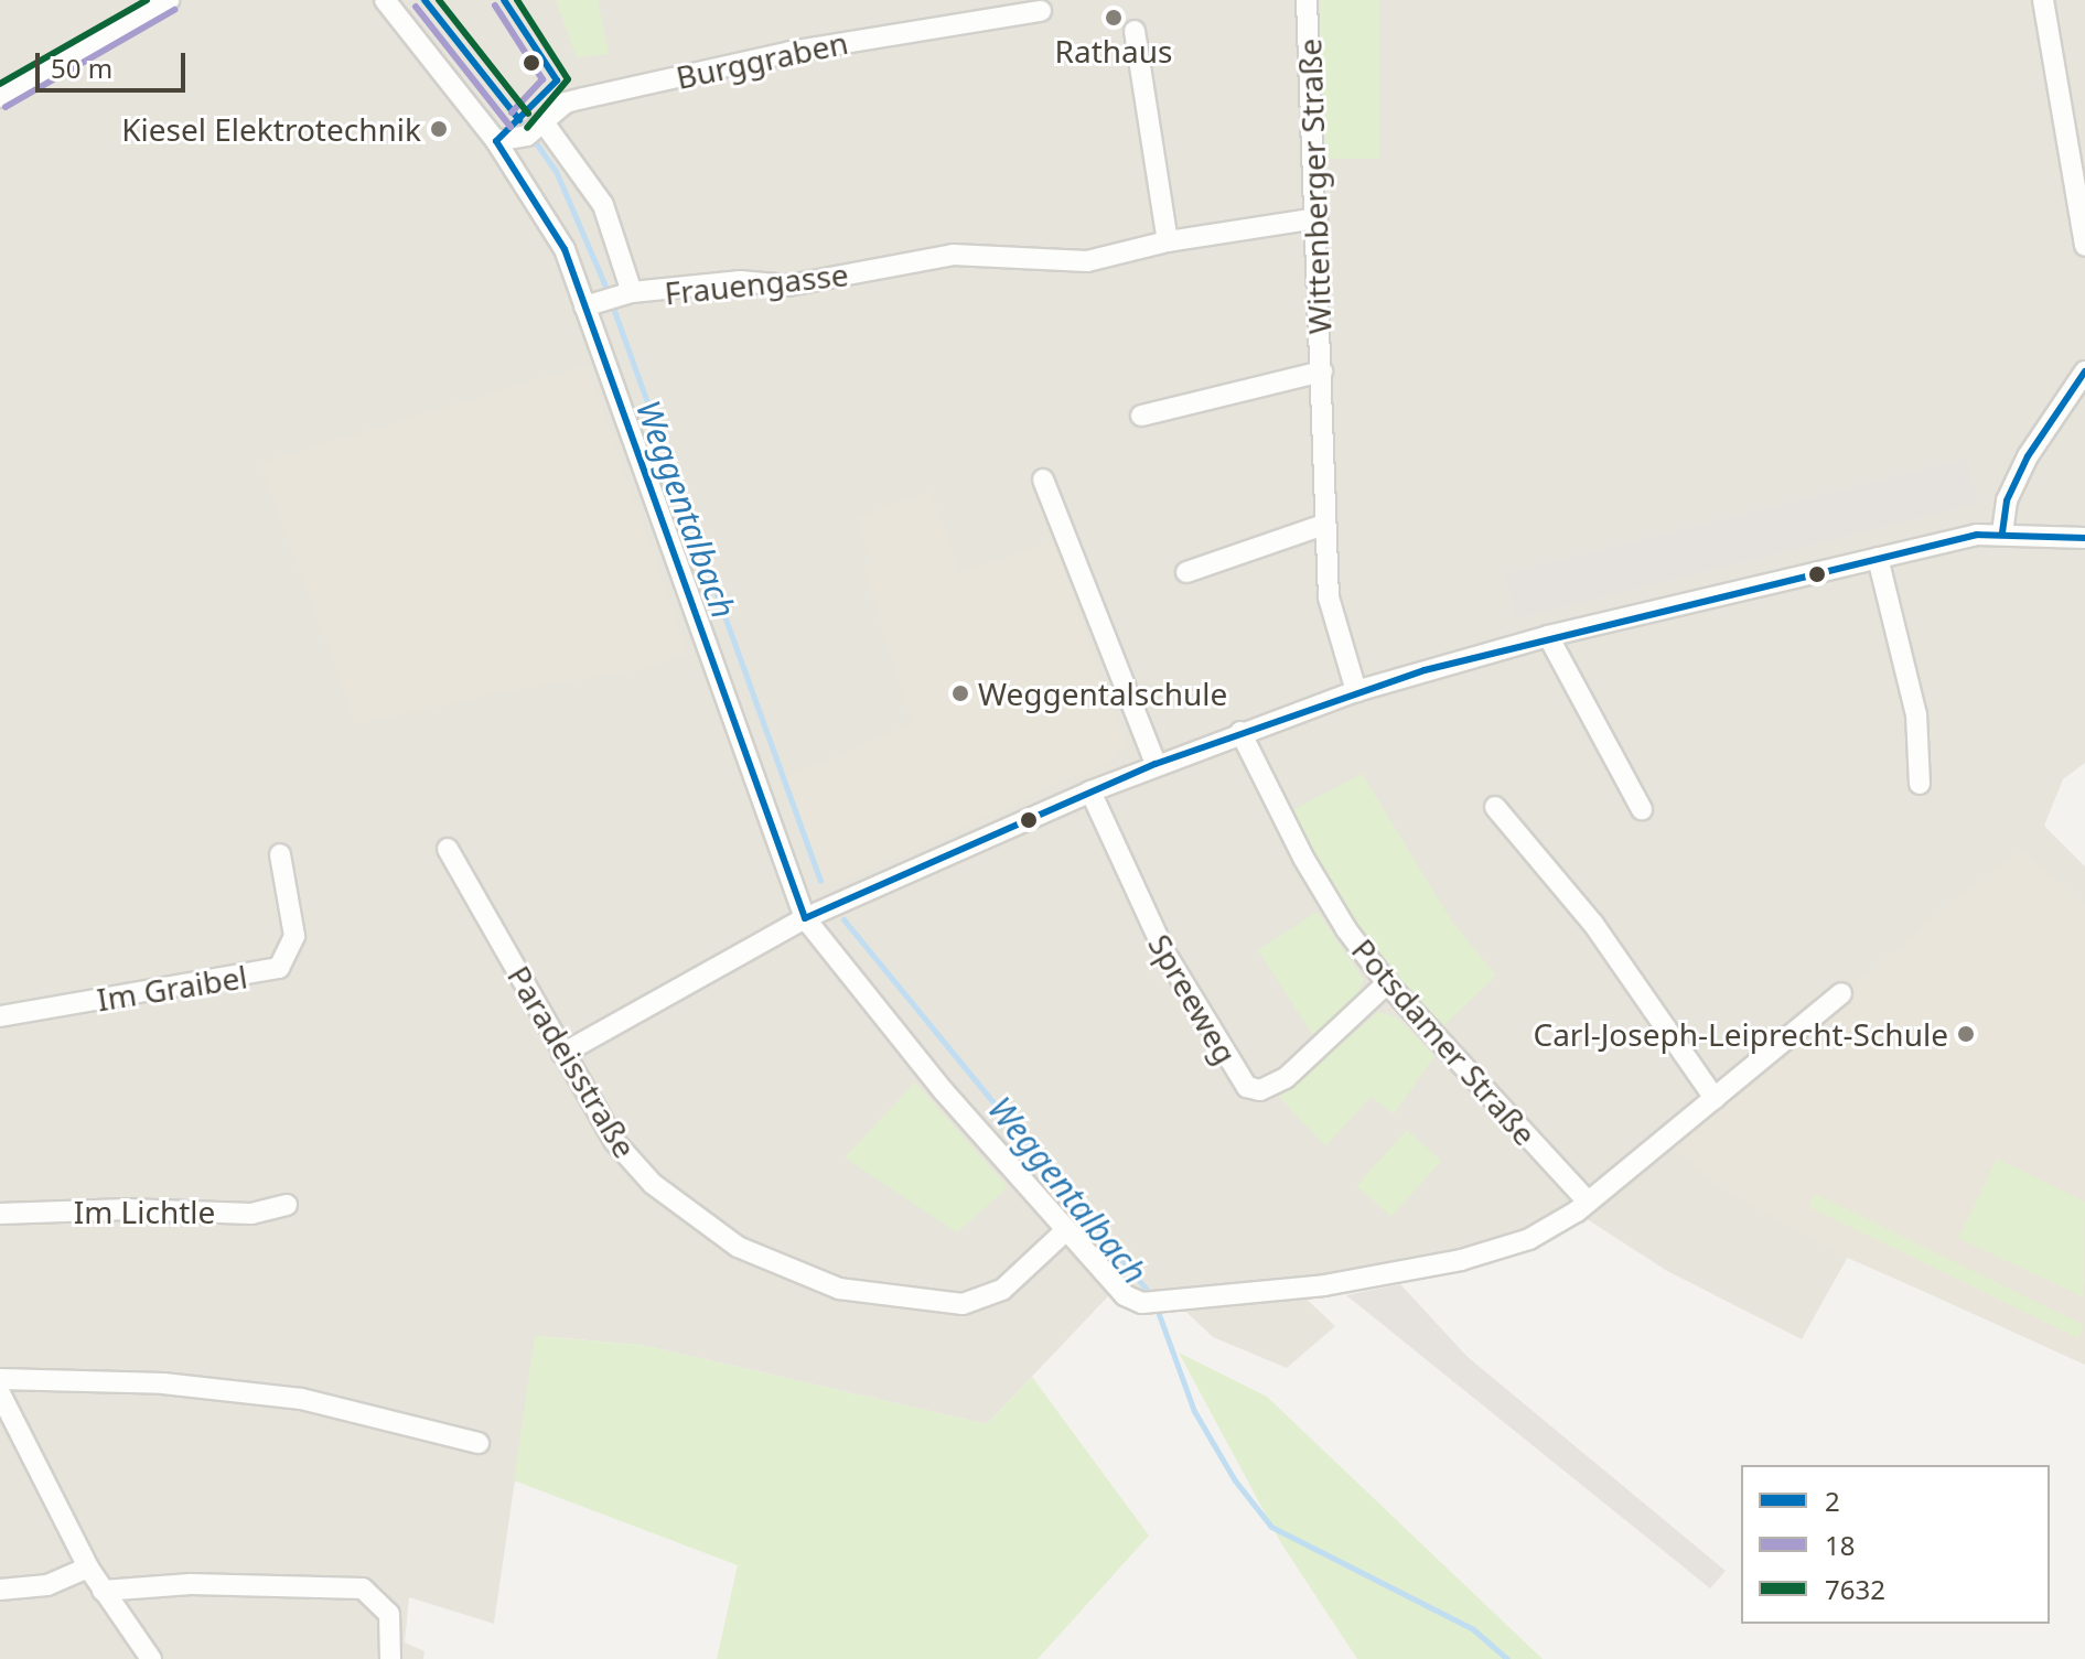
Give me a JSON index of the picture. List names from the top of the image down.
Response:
{
  "streets": {
    "street": [
      "Burggraben",
      "Wittenberger Straße",
      "Frauengasse",
      "Im Graibel",
      "Spreeweg",
      "Potsdamer Straße",
      "Paradeisstraße",
      "Im Lichtle"
    ]
  },
  "crossings": [
    ["Wittenberger Straße", "Frauengasse"],
    ["Spreeweg", "Potsdamer Straße"]
  ],
  "water": ["Weggentalbach"],
  "places": [
    "Rathaus",
    "Kiesel Elektrotechnik",
    "Weggentalschule",
    "Carl-Joseph-Leiprecht-Schule"
  ],
  "lines": ["transit line 2", "transit line 7632", "transit line 18"],
  "legend": ["2", "18", "7632"],
  "scale_bar": "50 m"
}
